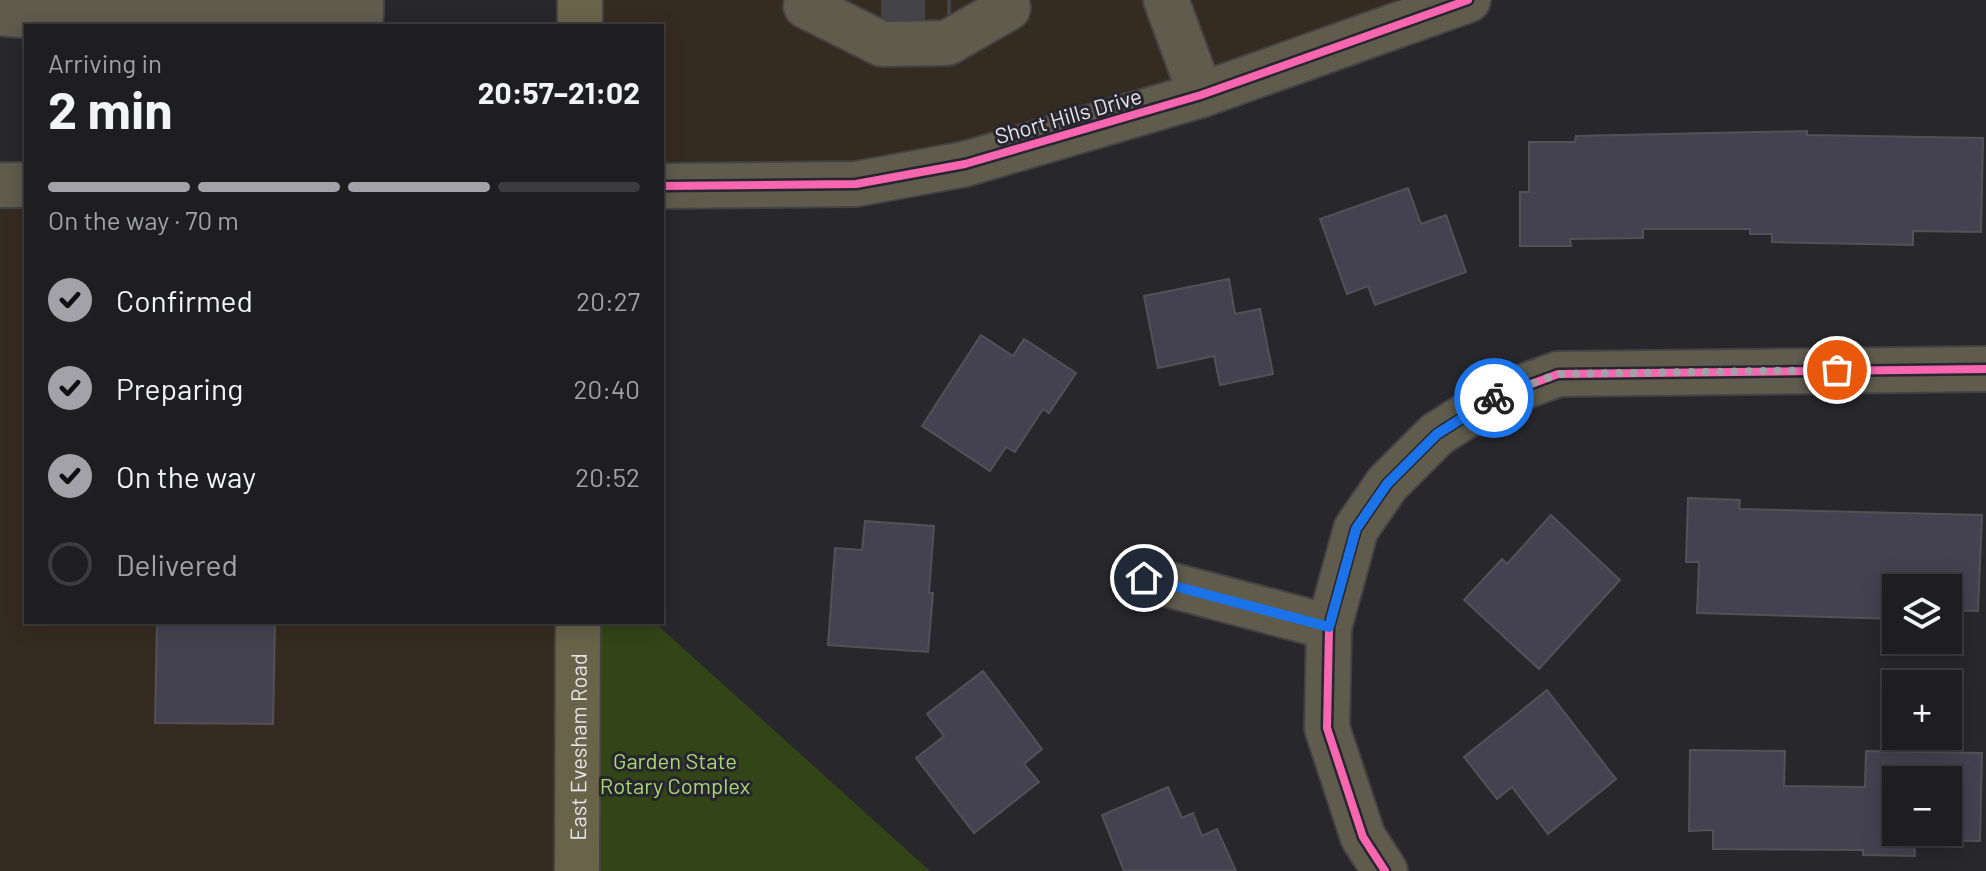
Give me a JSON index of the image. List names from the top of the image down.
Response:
{
  "streets": {
    "main road": ["East Evesham Road"],
    "street": ["Short Hills Drive"]
  },
  "parks": ["Garden State Rotary Complex"],
  "page": {
    "heading": ["2 min", "Arriving in", "20:57–21:02"],
    "bar": "On the way · 70 m",
    "list": [
      ["Confirmed", "20:27"],
      ["Preparing", "20:40"],
      ["On the way", "20:52"],
      "Delivered"
    ],
    "map_buttons": ["+", "−"]
  }
}
